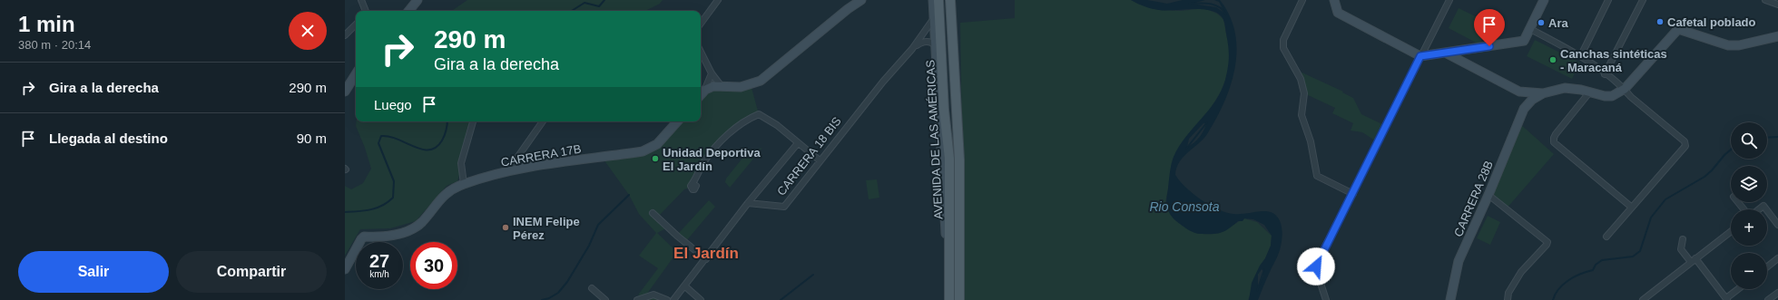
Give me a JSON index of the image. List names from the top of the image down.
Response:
{
  "streets": {
    "main road": ["AVENIDA DE LAS AMÉRICAS"],
    "street": ["CARRERA 17B", "CARRERA 18 BIS", "CARRERA 28B"]
  },
  "crossings": [
    ["AVENIDA DE LAS AMÉRICAS", "CARRERA 18 BIS"]
  ],
  "districts": ["El Jardín"],
  "water": ["Rio Consota"],
  "places": [
    "Cafetal poblado",
    "Ara",
    "Canchas sintéticas - Maracaná",
    "Unidad Deportiva El Jardín",
    "INEM Felipe Pérez"
  ],
  "page": {
    "heading": ["1 min", "380 m · 20:14"],
    "turn": ["290 m", "Gira a la derecha"],
    "list": [
      {
        "name": "Gira a la derecha",
        "value": "290 m"
      },
      {
        "name": "Llegada al destino",
        "value": "90 m"
      }
    ],
    "then": "Luego",
    "map_buttons": ["+", "−"],
    "speed": "27 km/h",
    "limit": "30",
    "buttons": ["Salir", "Compartir"]
  }
}
